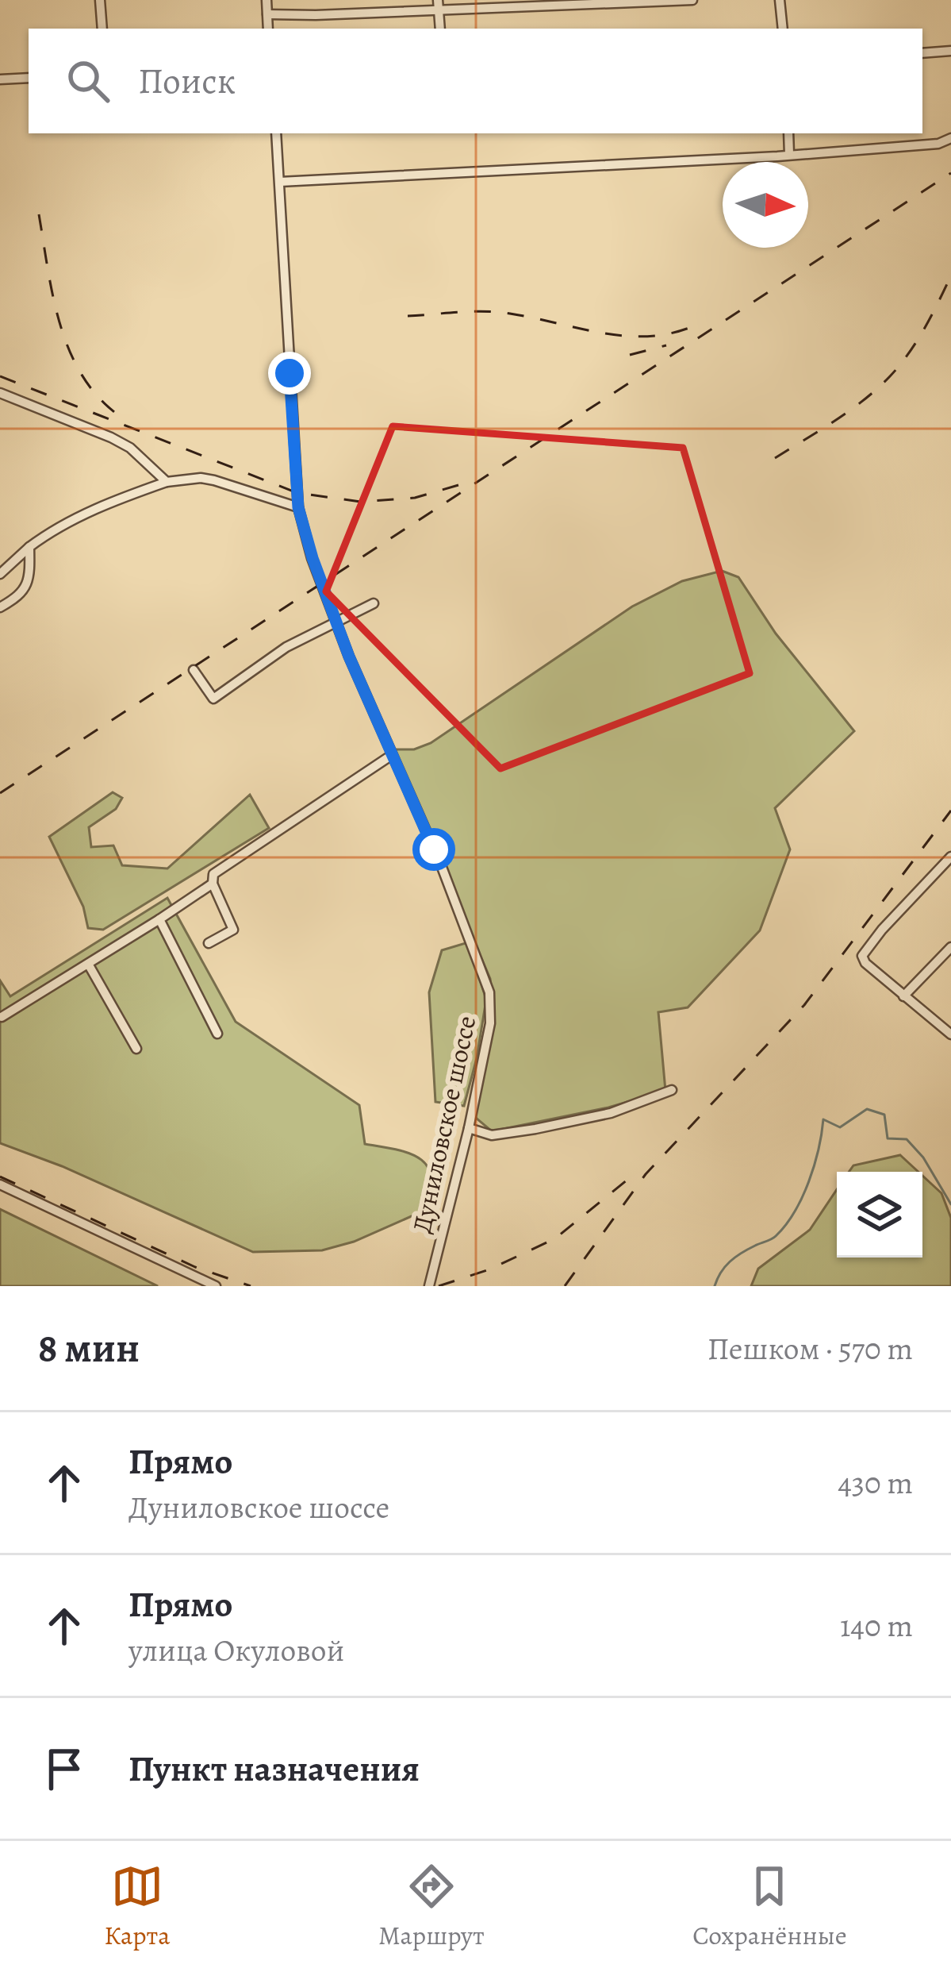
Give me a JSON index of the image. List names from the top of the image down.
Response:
{
  "streets": {
    "street": ["Дуниловское шоссе"]
  },
  "north": "right",
  "page": {
    "search": "Поиск",
    "heading": ["8 мин", "Пешком · 570 m"],
    "list": [
      ["Прямо", "Дуниловское шоссе", "430 m"],
      ["Прямо", "улица Окуловой", "140 m"],
      "Пункт назначения"
    ],
    "nav": ["Карта", "Маршрут", "Сохранённые"]
  }
}
